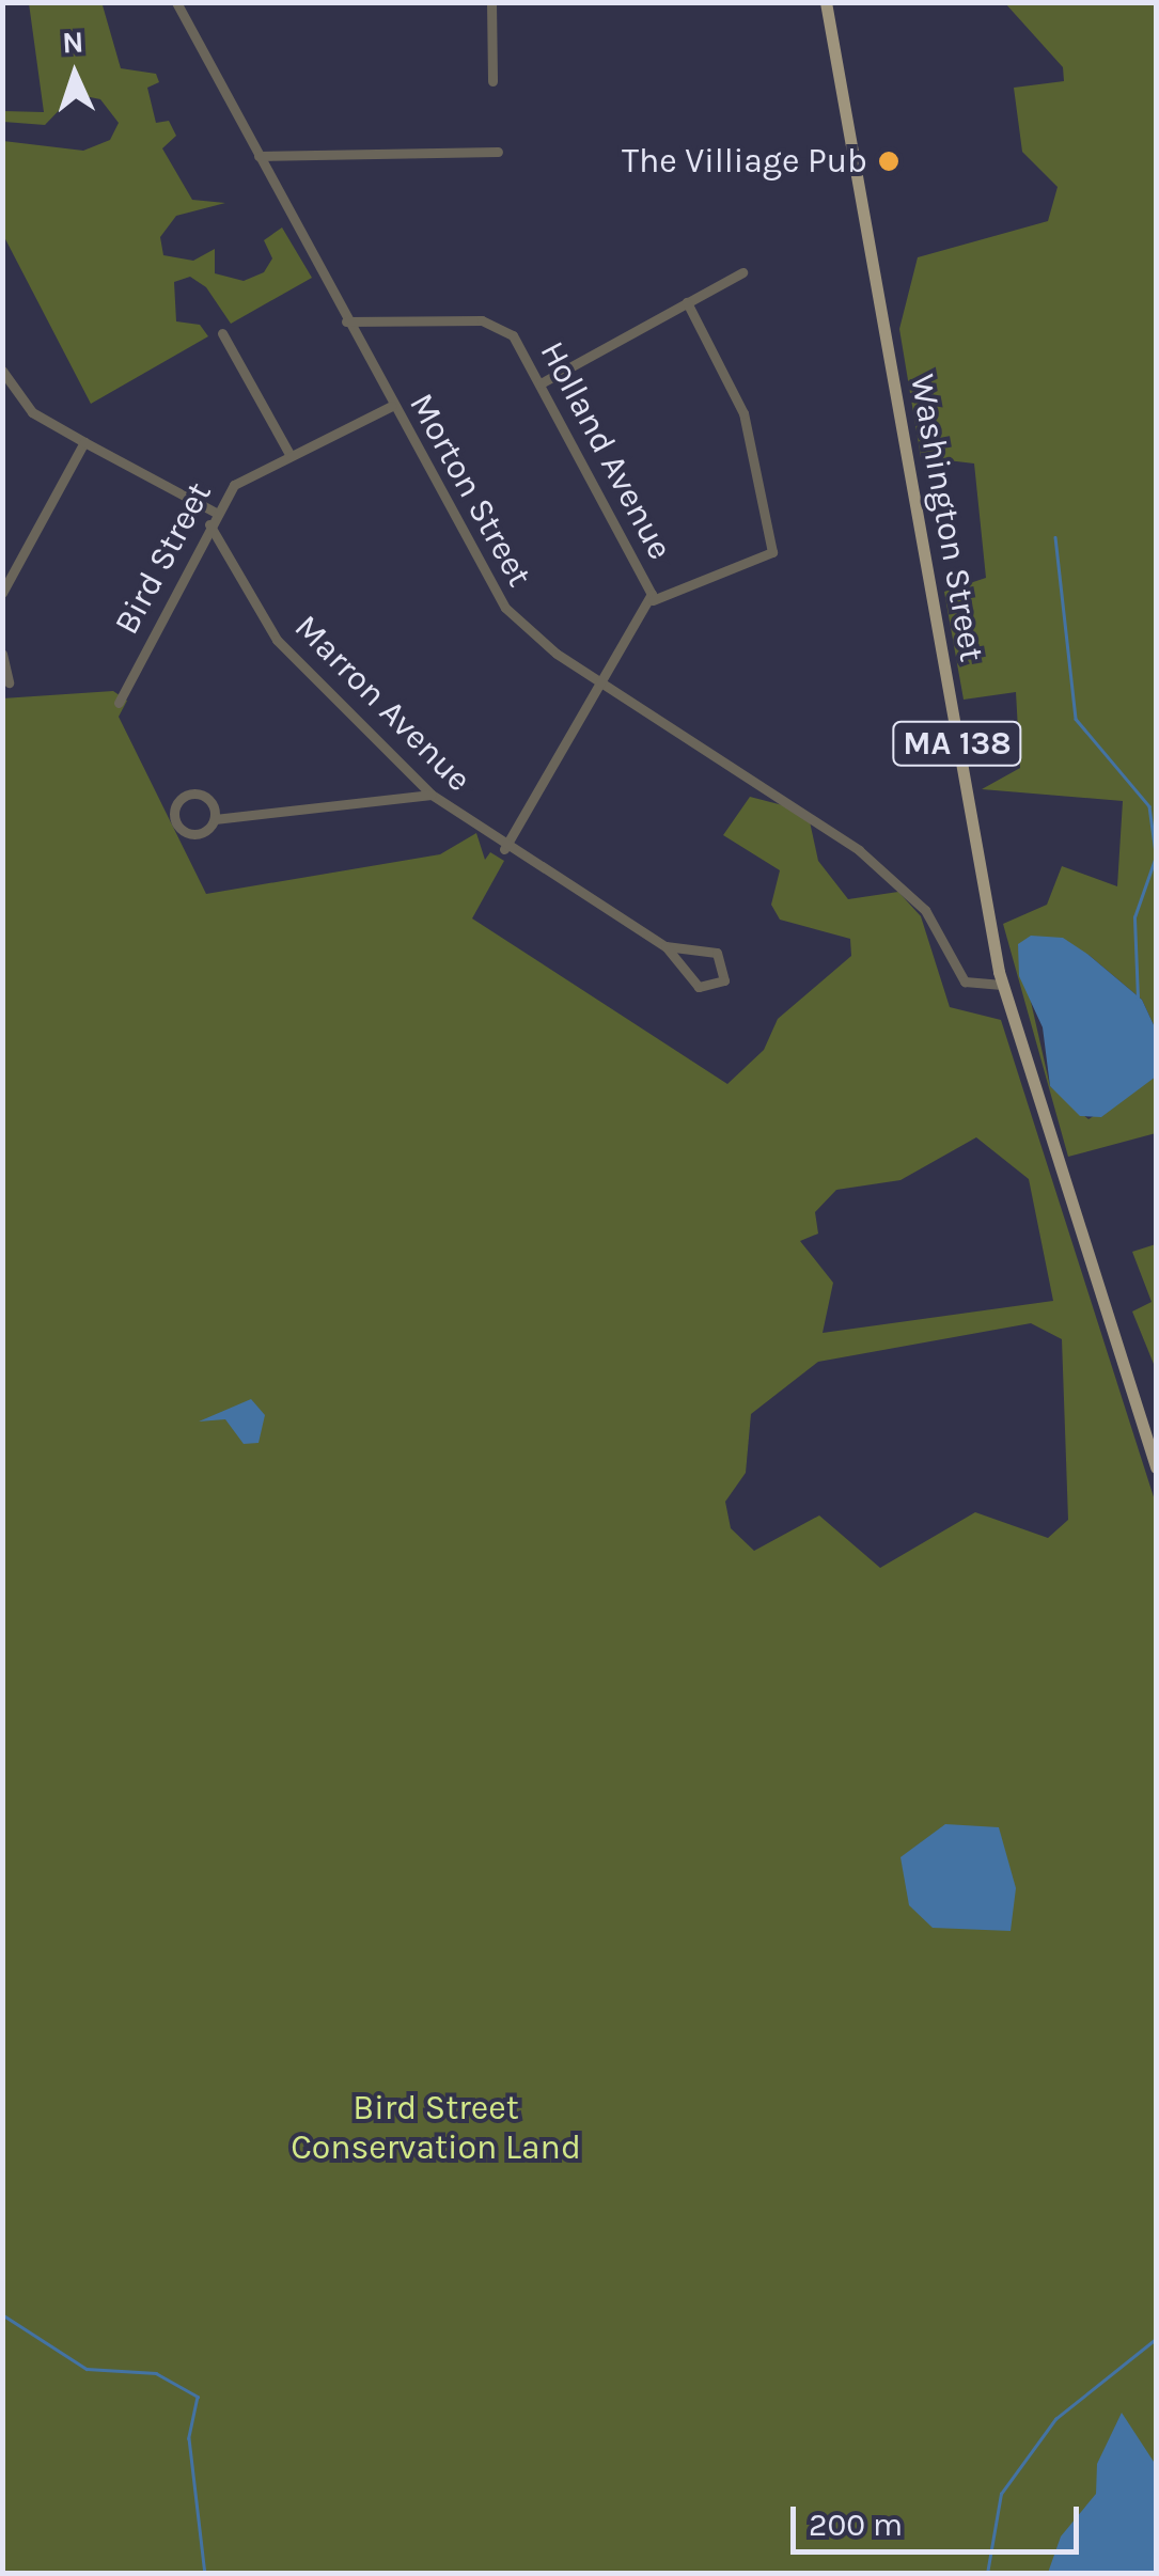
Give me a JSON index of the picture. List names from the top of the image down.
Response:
{
  "streets": {
    "main road": ["Washington Street", "MA 138"],
    "street": [
      "Holland Avenue",
      "Morton Street",
      "Bird Street",
      "Marron Avenue"
    ]
  },
  "crossings": [
    ["Holland Avenue", "Morton Street"],
    ["Holland Avenue", "Marron Avenue"],
    ["Morton Street", "Washington Street"],
    ["Morton Street", "Bird Street"],
    ["Bird Street", "Marron Avenue"]
  ],
  "parks": ["Bird Street Conservation Land"],
  "places": ["The Villiage Pub"],
  "scale_bar": "200 m",
  "north": "top"
}
